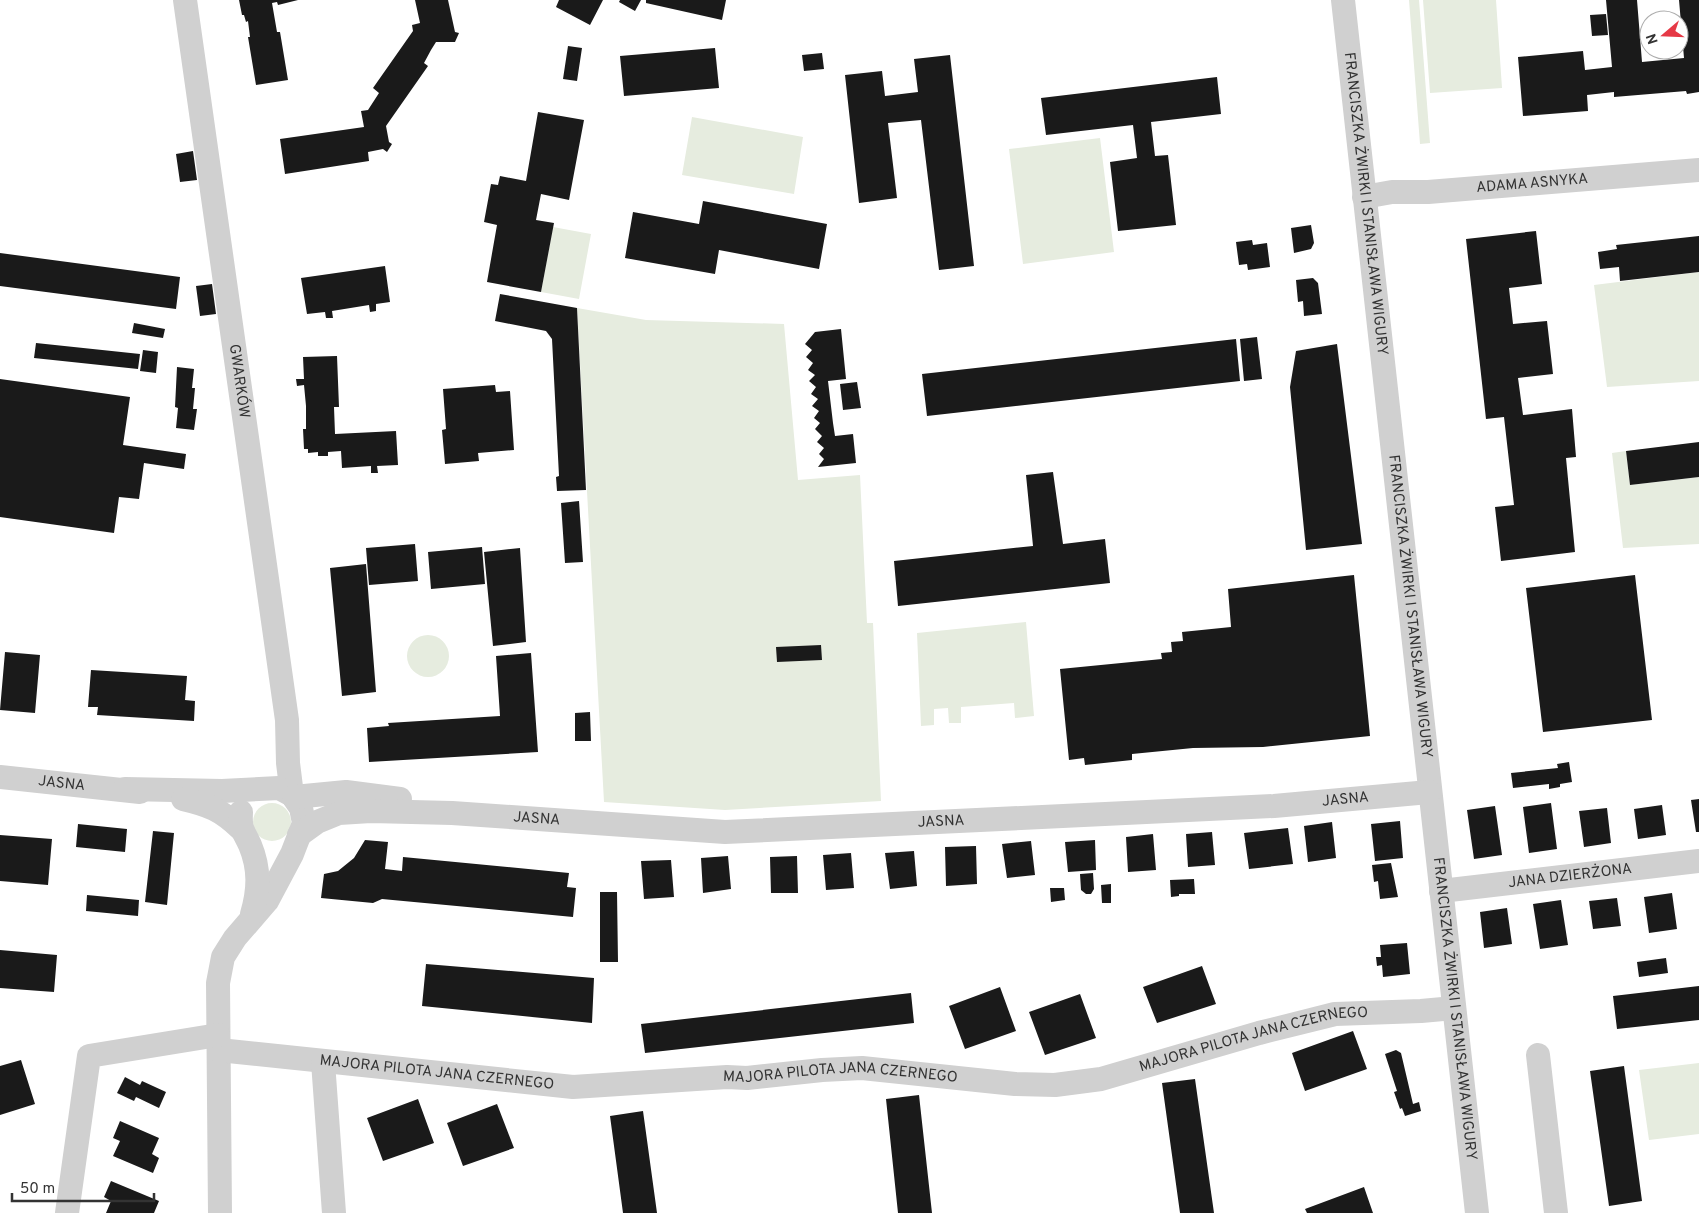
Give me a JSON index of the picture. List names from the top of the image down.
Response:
{
  "streets": {
    "street": [
      "ADAMA ASNYKA",
      "FRANCISZKA ŻWIRKI I STANISŁAWA WIGURY",
      "GWARKÓW",
      "JASNA",
      "JANA DZIERŻONA",
      "MAJORA PILOTA JANA CZERNEGO"
    ]
  },
  "crossings": [
    ["ADAMA ASNYKA", "FRANCISZKA ŻWIRKI I STANISŁAWA WIGURY"],
    ["FRANCISZKA ŻWIRKI I STANISŁAWA WIGURY", "JASNA"],
    ["FRANCISZKA ŻWIRKI I STANISŁAWA WIGURY", "JANA DZIERŻONA"],
    ["FRANCISZKA ŻWIRKI I STANISŁAWA WIGURY", "MAJORA PILOTA JANA CZERNEGO"],
    ["GWARKÓW", "JASNA"]
  ],
  "scale_bar": "50 m",
  "north": "left"
}
